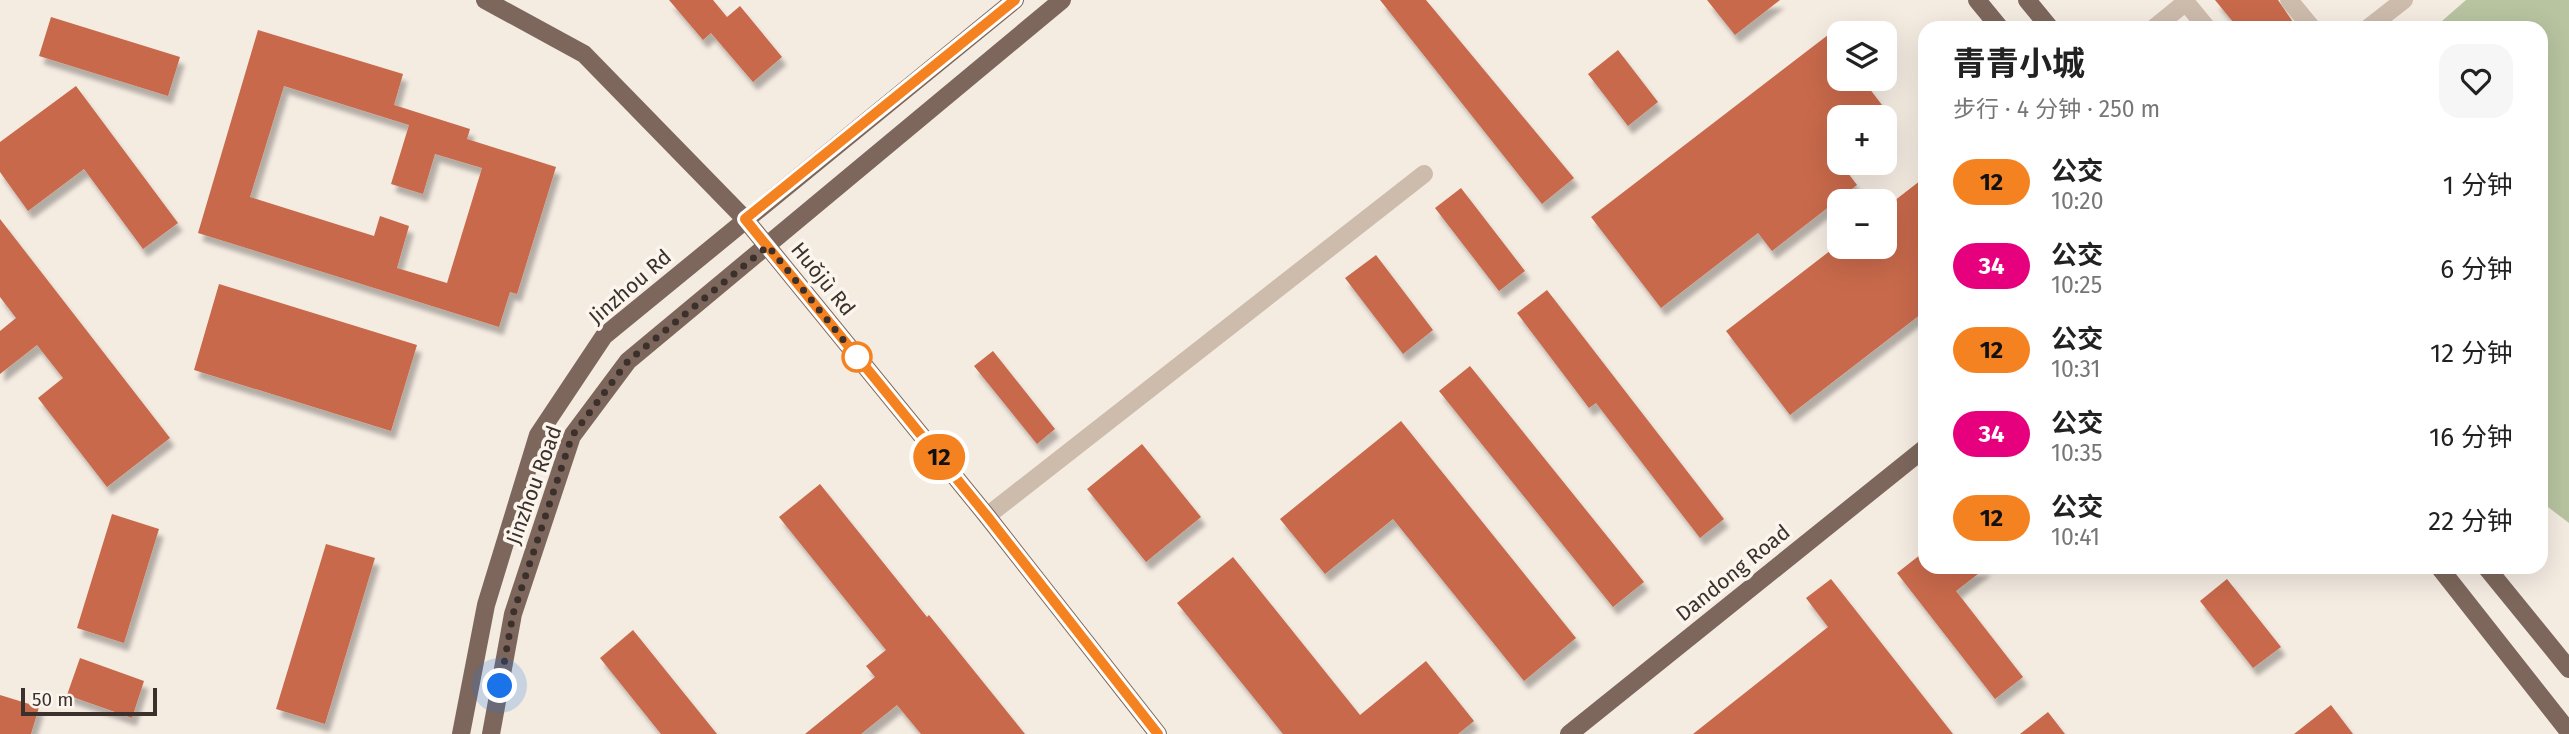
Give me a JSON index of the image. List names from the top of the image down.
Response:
{
  "streets": {
    "main road": [
      "Huǒjù Rd",
      "Jinzhou Rd",
      "Jinzhou Road",
      "Dandong Road"
    ]
  },
  "crossings": [
    ["Huǒjù Rd", "Jinzhou Rd"],
    ["Huǒjù Rd", "Jinzhou Road"]
  ],
  "lines": ["bus line 12"],
  "scale_bar": "50 m",
  "page": {
    "on_map": "12",
    "map_buttons": ["+", "−"],
    "heading": ["青青小城", "步行 · 4 分钟 · 250 m"],
    "list": [
      {
        "mark": "12",
        "name": "公交",
        "note": "10:20",
        "value": "1 分钟"
      },
      {
        "mark": "34",
        "name": "公交",
        "note": "10:25",
        "value": "6 分钟"
      },
      {
        "mark": "12",
        "name": "公交",
        "note": "10:31",
        "value": "12 分钟"
      },
      {
        "mark": "34",
        "name": "公交",
        "note": "10:35",
        "value": "16 分钟"
      },
      {
        "mark": "12",
        "name": "公交",
        "note": "10:41",
        "value": "22 分钟"
      }
    ],
    "scale": "50 m"
  }
}
